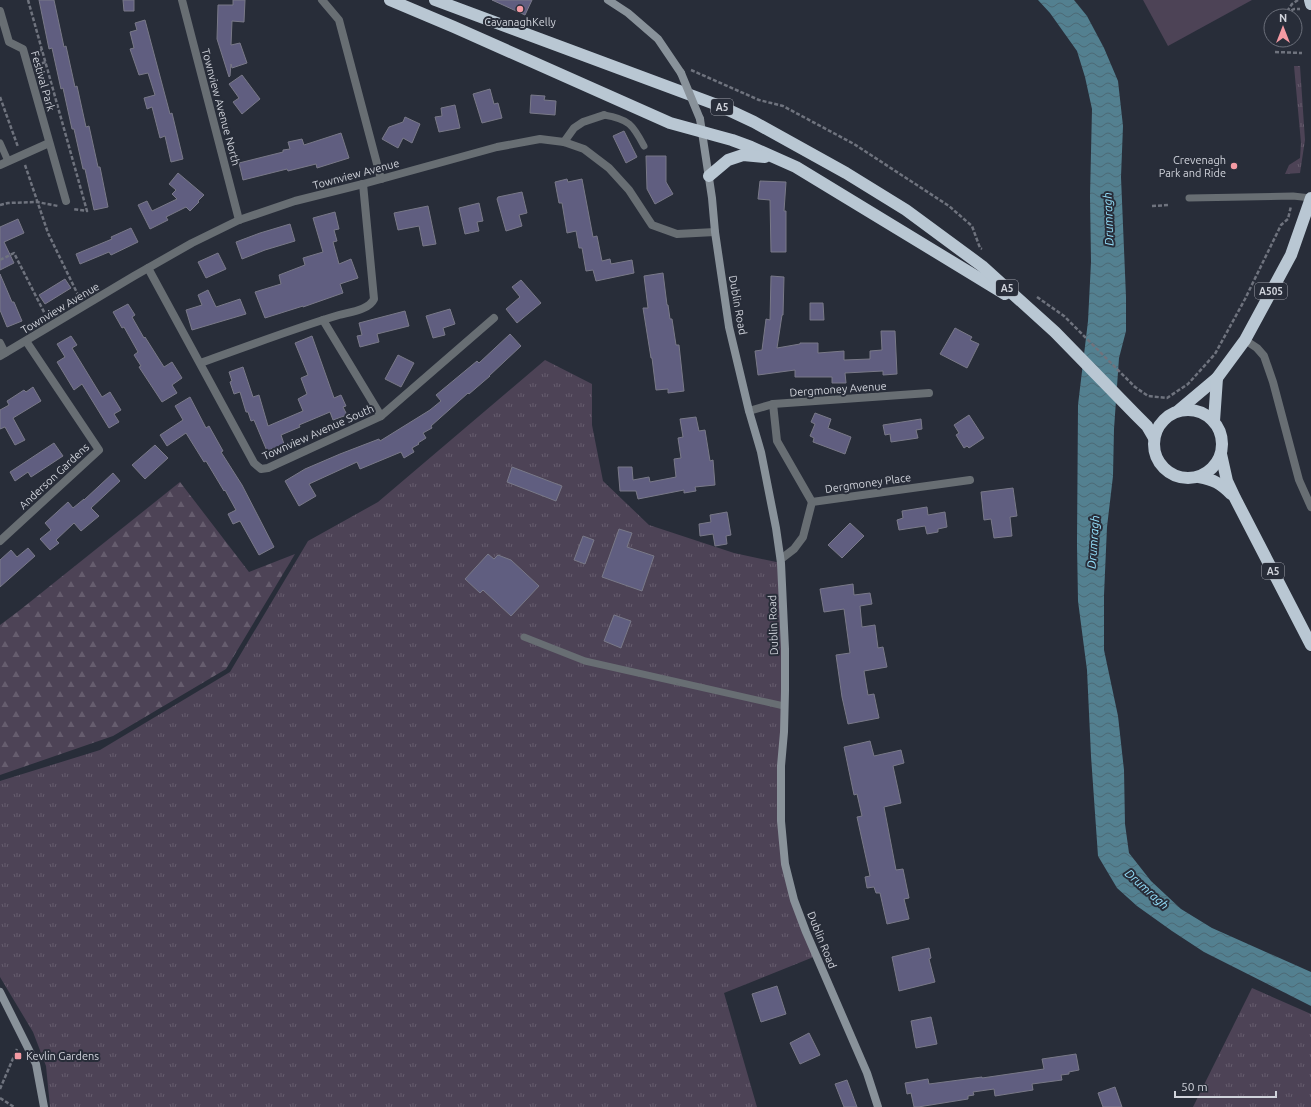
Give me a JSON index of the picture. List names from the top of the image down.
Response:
{
  "streets": {
    "highway": ["A5", "A505"],
    "street": [
      "Festival Park",
      "Townview Avenue North",
      "Townview Avenue",
      "Dublin Road",
      "Dergmoney Avenue",
      "Townview Avenue South",
      "Anderson Gardens",
      "Dergmoney Place"
    ]
  },
  "crossings": [
    ["Townview Avenue North", "Townview Avenue"],
    ["A5", "A505"],
    ["Townview Avenue", "Dublin Road"],
    ["Townview Avenue", "Townview Avenue South"],
    ["Townview Avenue", "Anderson Gardens"],
    ["Dublin Road", "Dergmoney Avenue"],
    ["Dublin Road", "Dergmoney Place"]
  ],
  "water": ["Drumragh"],
  "places": {
    "other": ["CavanaghKelly", "Crevenagh Park and Ride"],
    "transit": ["Kevlin Gardens"]
  },
  "scale_bar": "50 m",
  "north": "top"
}
